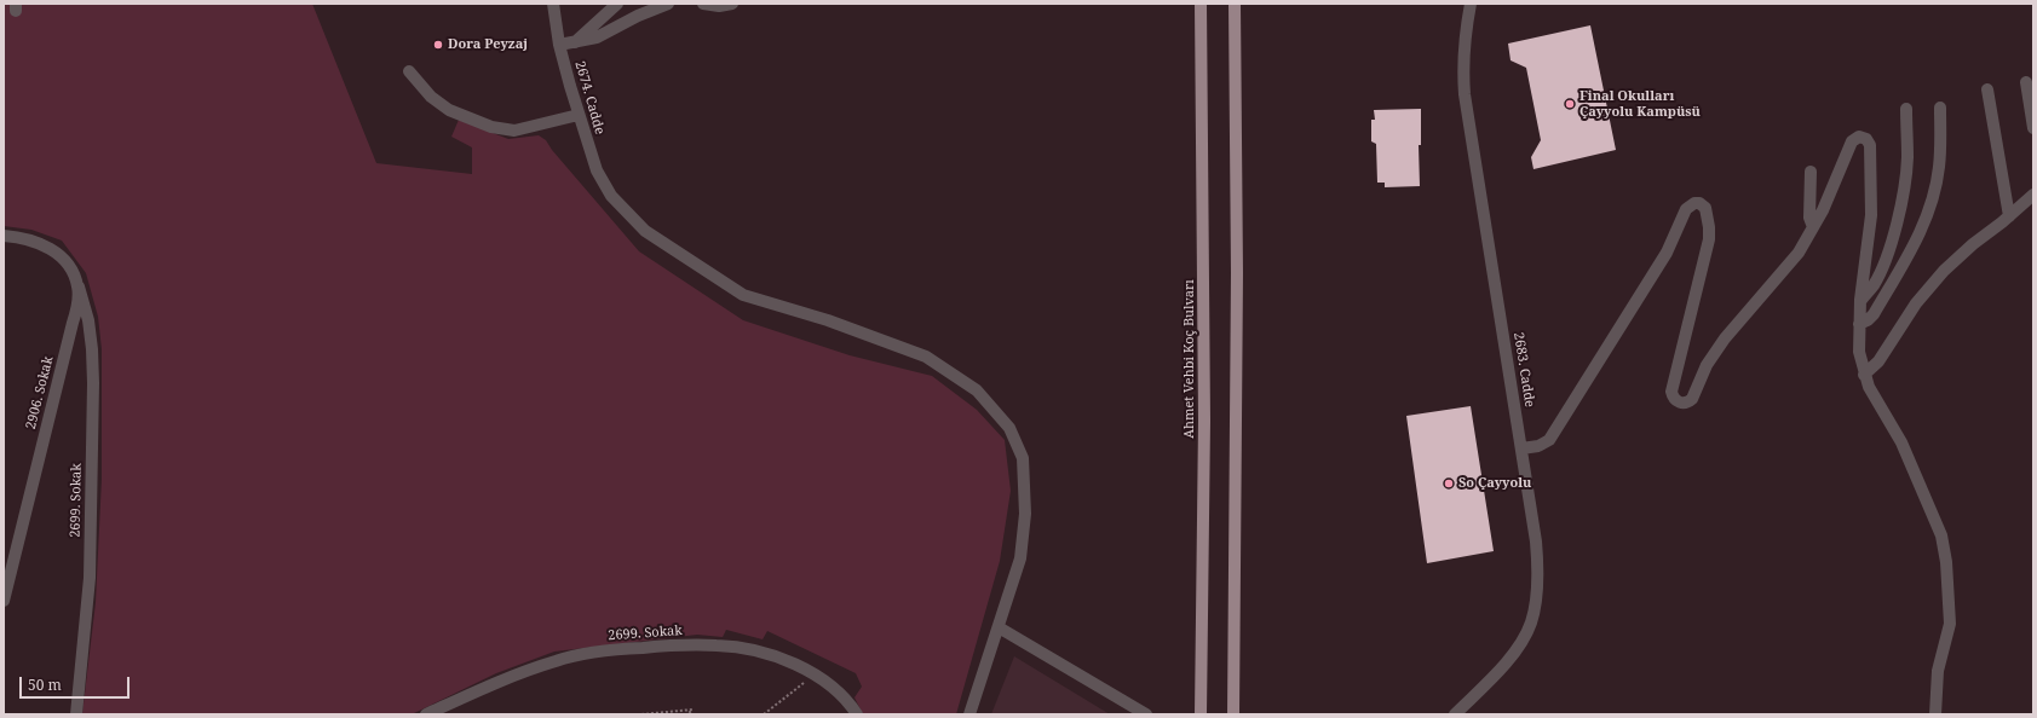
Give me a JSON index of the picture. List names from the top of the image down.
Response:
{
  "streets": {
    "main road": ["Ahmet Vehbi Koç Bulvarı"],
    "street": [
      "2674. Cadde",
      "2683. Cadde",
      "2906. Sokak",
      "2699. Sokak"
    ]
  },
  "crossings": [
    ["2906. Sokak", "2699. Sokak"]
  ],
  "places": ["Dora Peyzaj", "Final Okulları Çayyolu Kampüsü", "So Çayyolu"],
  "scale_bar": "50 m"
}
